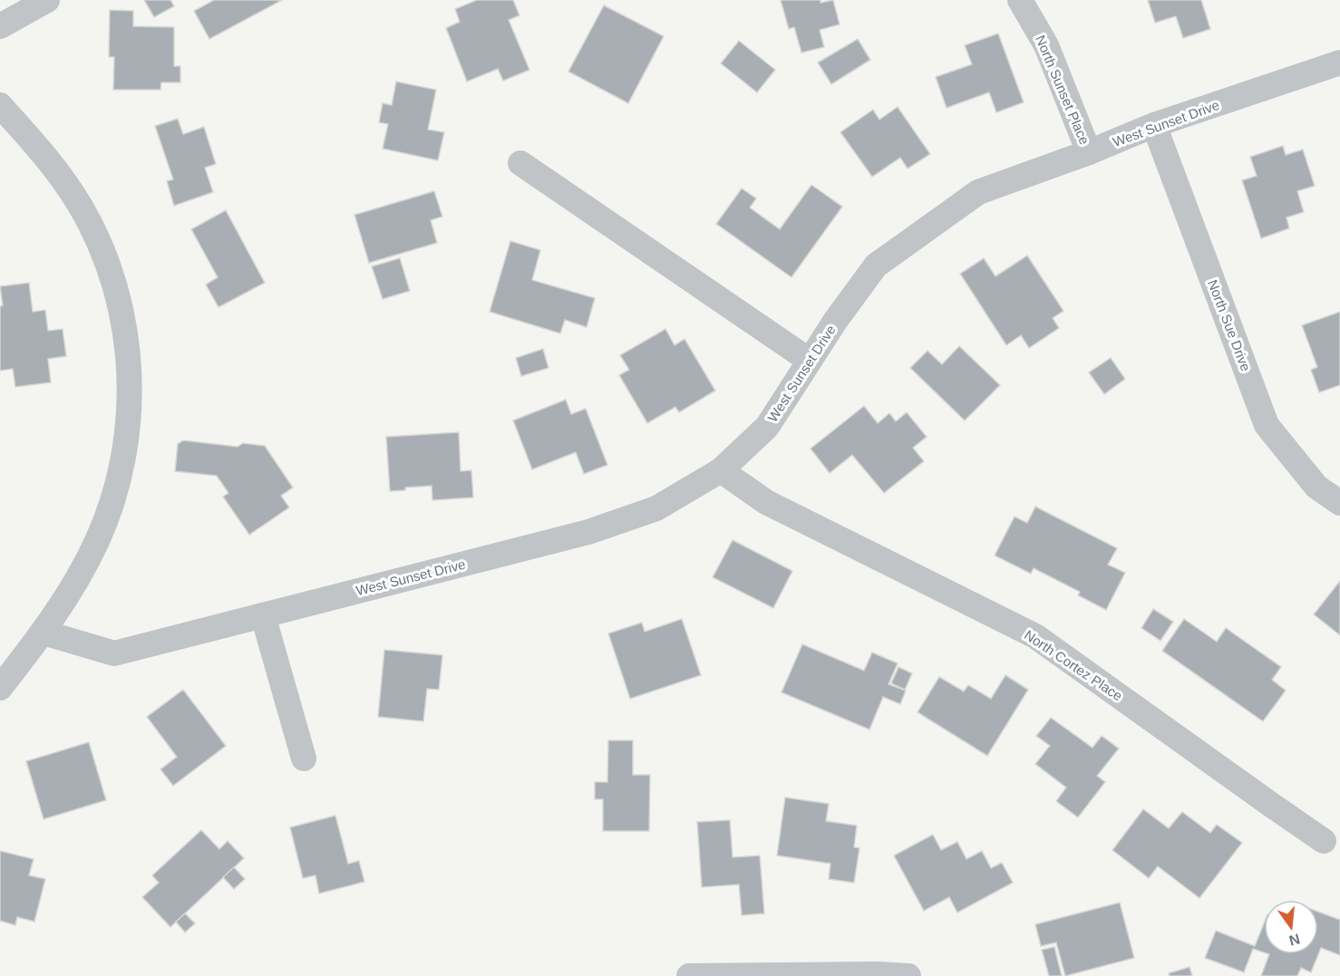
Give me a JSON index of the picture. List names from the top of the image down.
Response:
{
  "streets": {
    "street": [
      "North Sunset Place",
      "West Sunset Drive",
      "North Sue Drive",
      "North Cortez Place"
    ]
  },
  "crossings": [
    ["North Sunset Place", "West Sunset Drive"],
    ["West Sunset Drive", "North Sue Drive"],
    ["West Sunset Drive", "North Cortez Place"]
  ],
  "north": "bottom"
}
